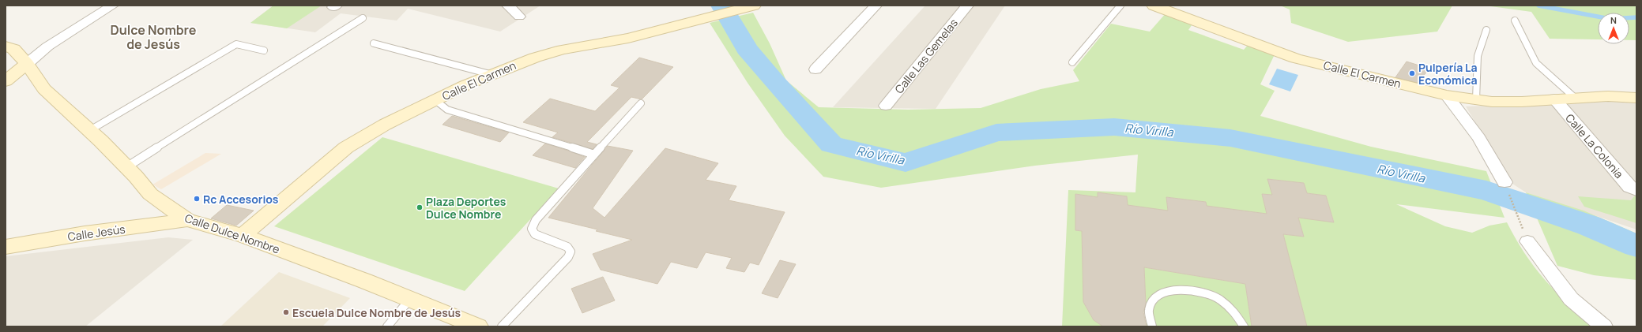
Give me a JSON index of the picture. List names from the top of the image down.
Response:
{
  "streets": {
    "street": [
      "Calle Las Gemelas",
      "Calle El Carmen",
      "Calle La Colonia",
      "Calle Jesús",
      "Calle Dulce Nombre"
    ]
  },
  "crossings": [
    ["Calle El Carmen", "Calle La Colonia"],
    ["Calle El Carmen", "Calle Dulce Nombre"],
    ["Calle Jesús", "Calle Dulce Nombre"]
  ],
  "districts": ["Dulce Nombre de Jesús"],
  "water": ["Río Virilla"],
  "places": [
    "Pulpería La Económica",
    "Rc Accesorios",
    "Plaza Deportes Dulce Nombre",
    "Escuela Dulce Nombre de Jesús"
  ],
  "north": "top"
}
